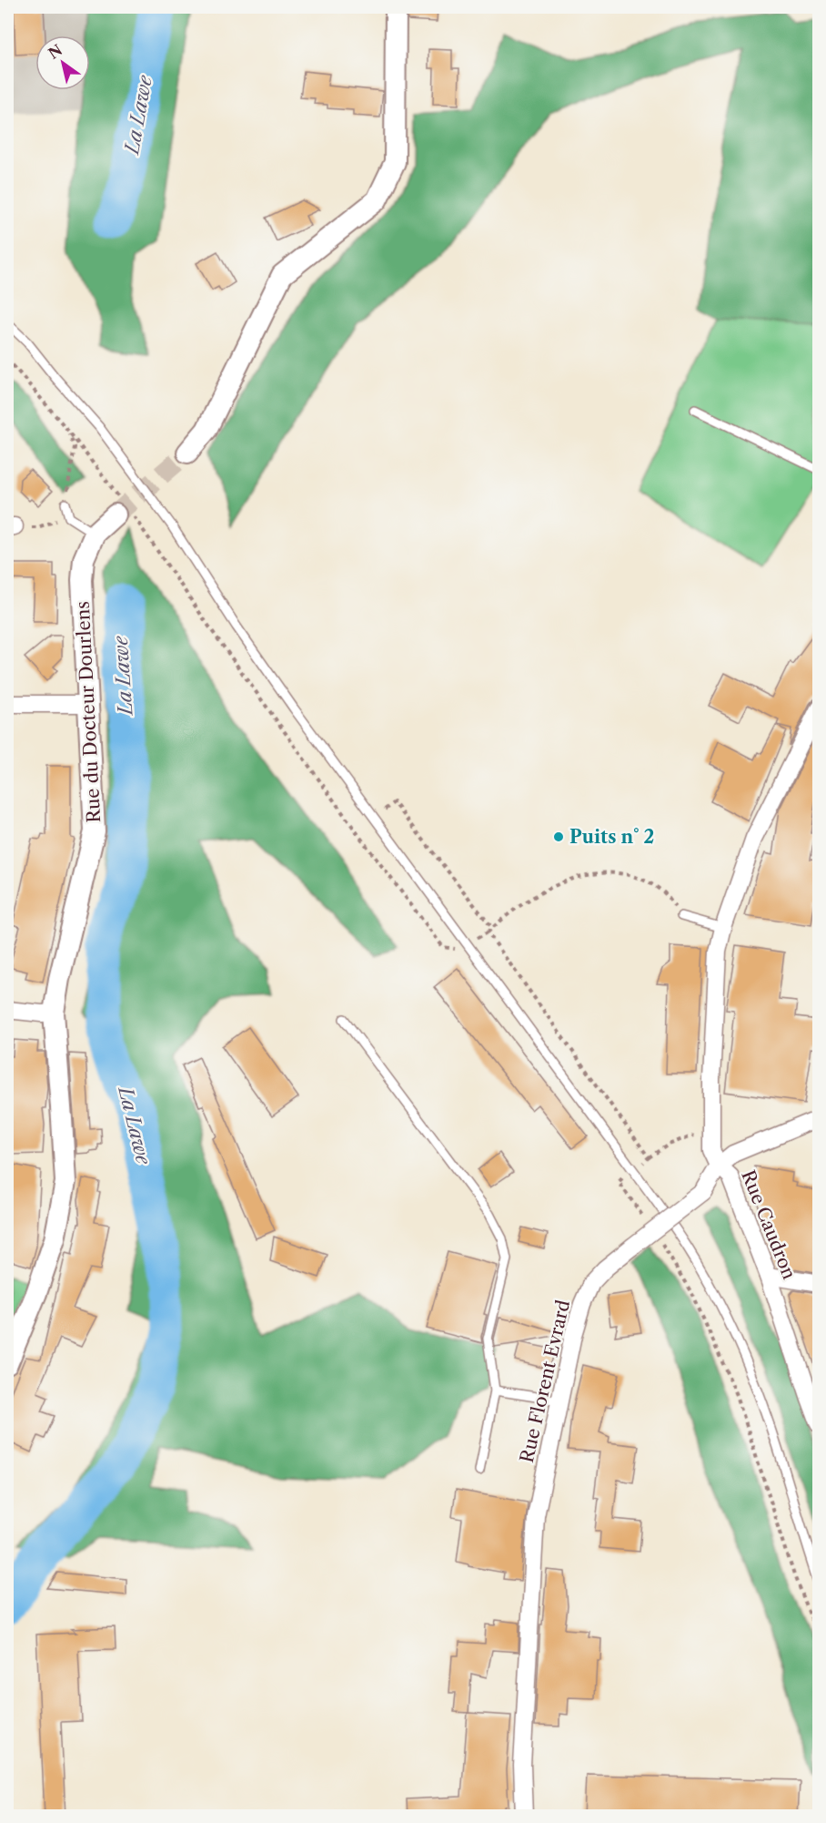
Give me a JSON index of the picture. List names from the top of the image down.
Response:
{
  "streets": {
    "street": ["Rue du Docteur Dourlens", "Rue Caudron", "Rue Florent Evrard"]
  },
  "crossings": [
    ["Rue Caudron", "Rue Florent Evrard"]
  ],
  "water": ["La Lawe"],
  "places": ["Puits n° 2"],
  "north": "top left"
}
